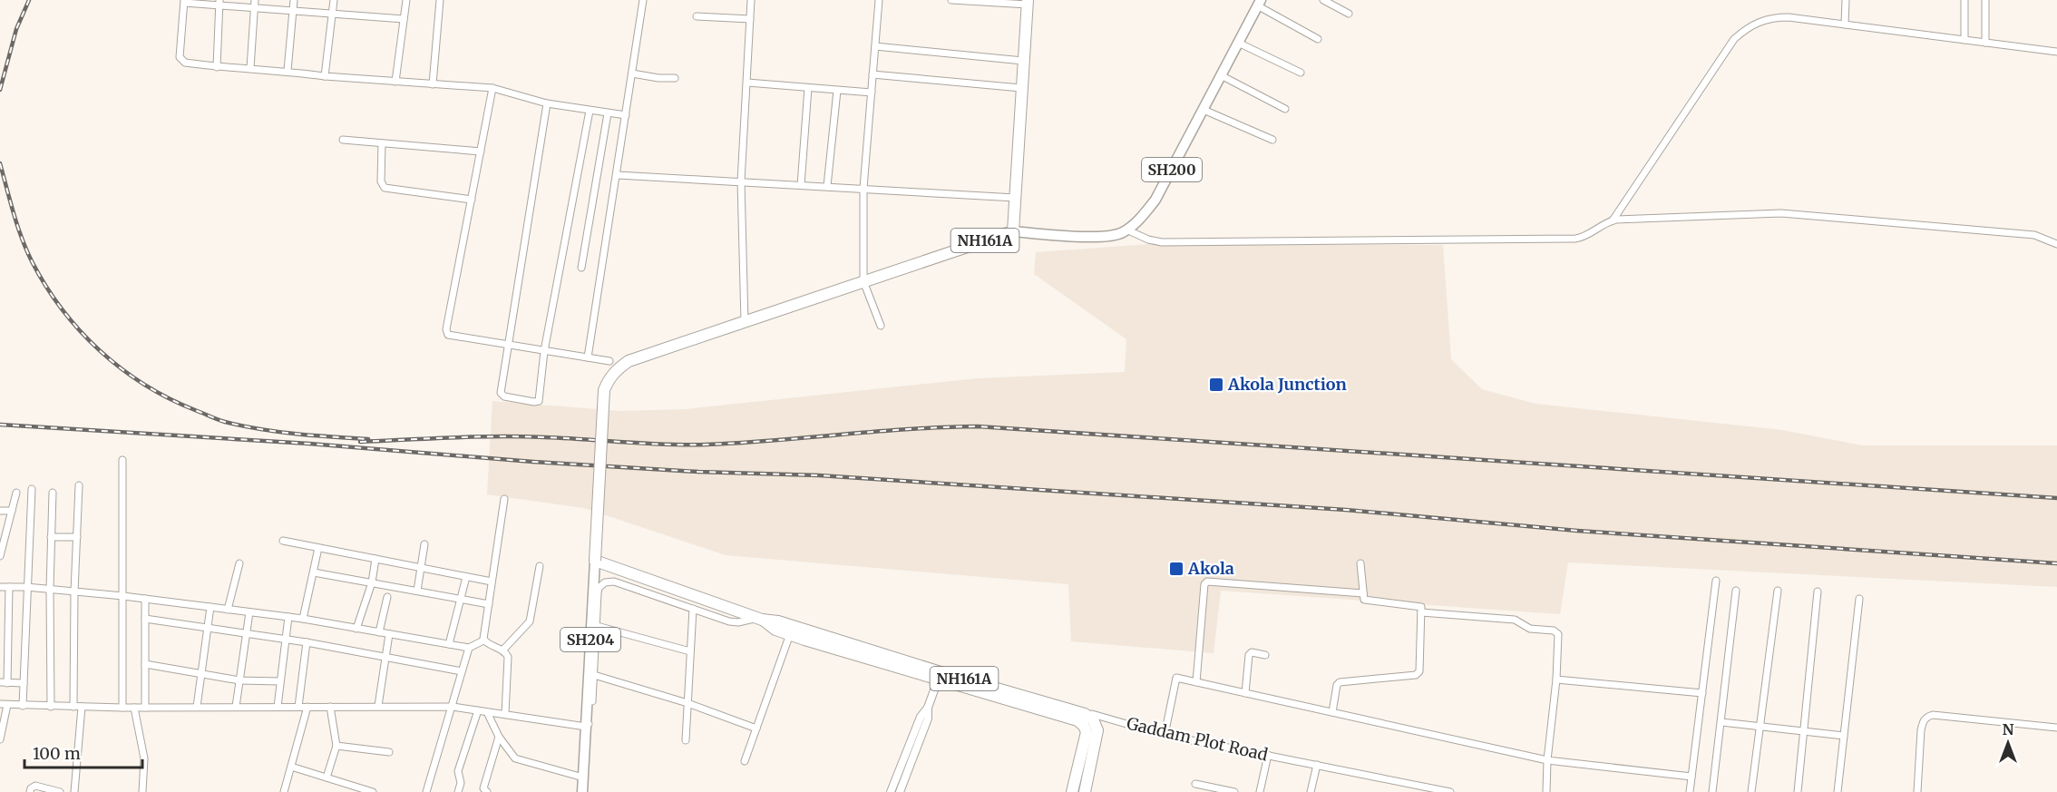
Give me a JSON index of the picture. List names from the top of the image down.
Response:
{
  "streets": {
    "highway": ["NH161A"],
    "main road": ["SH200", "SH204"],
    "street": ["Gaddam Plot Road"]
  },
  "crossings": [
    ["NH161A", "SH204"],
    ["NH161A", "Gaddam Plot Road"]
  ],
  "places": {
    "transit": ["Akola Junction", "Akola"]
  },
  "scale_bar": "100 m",
  "north": "top"
}
